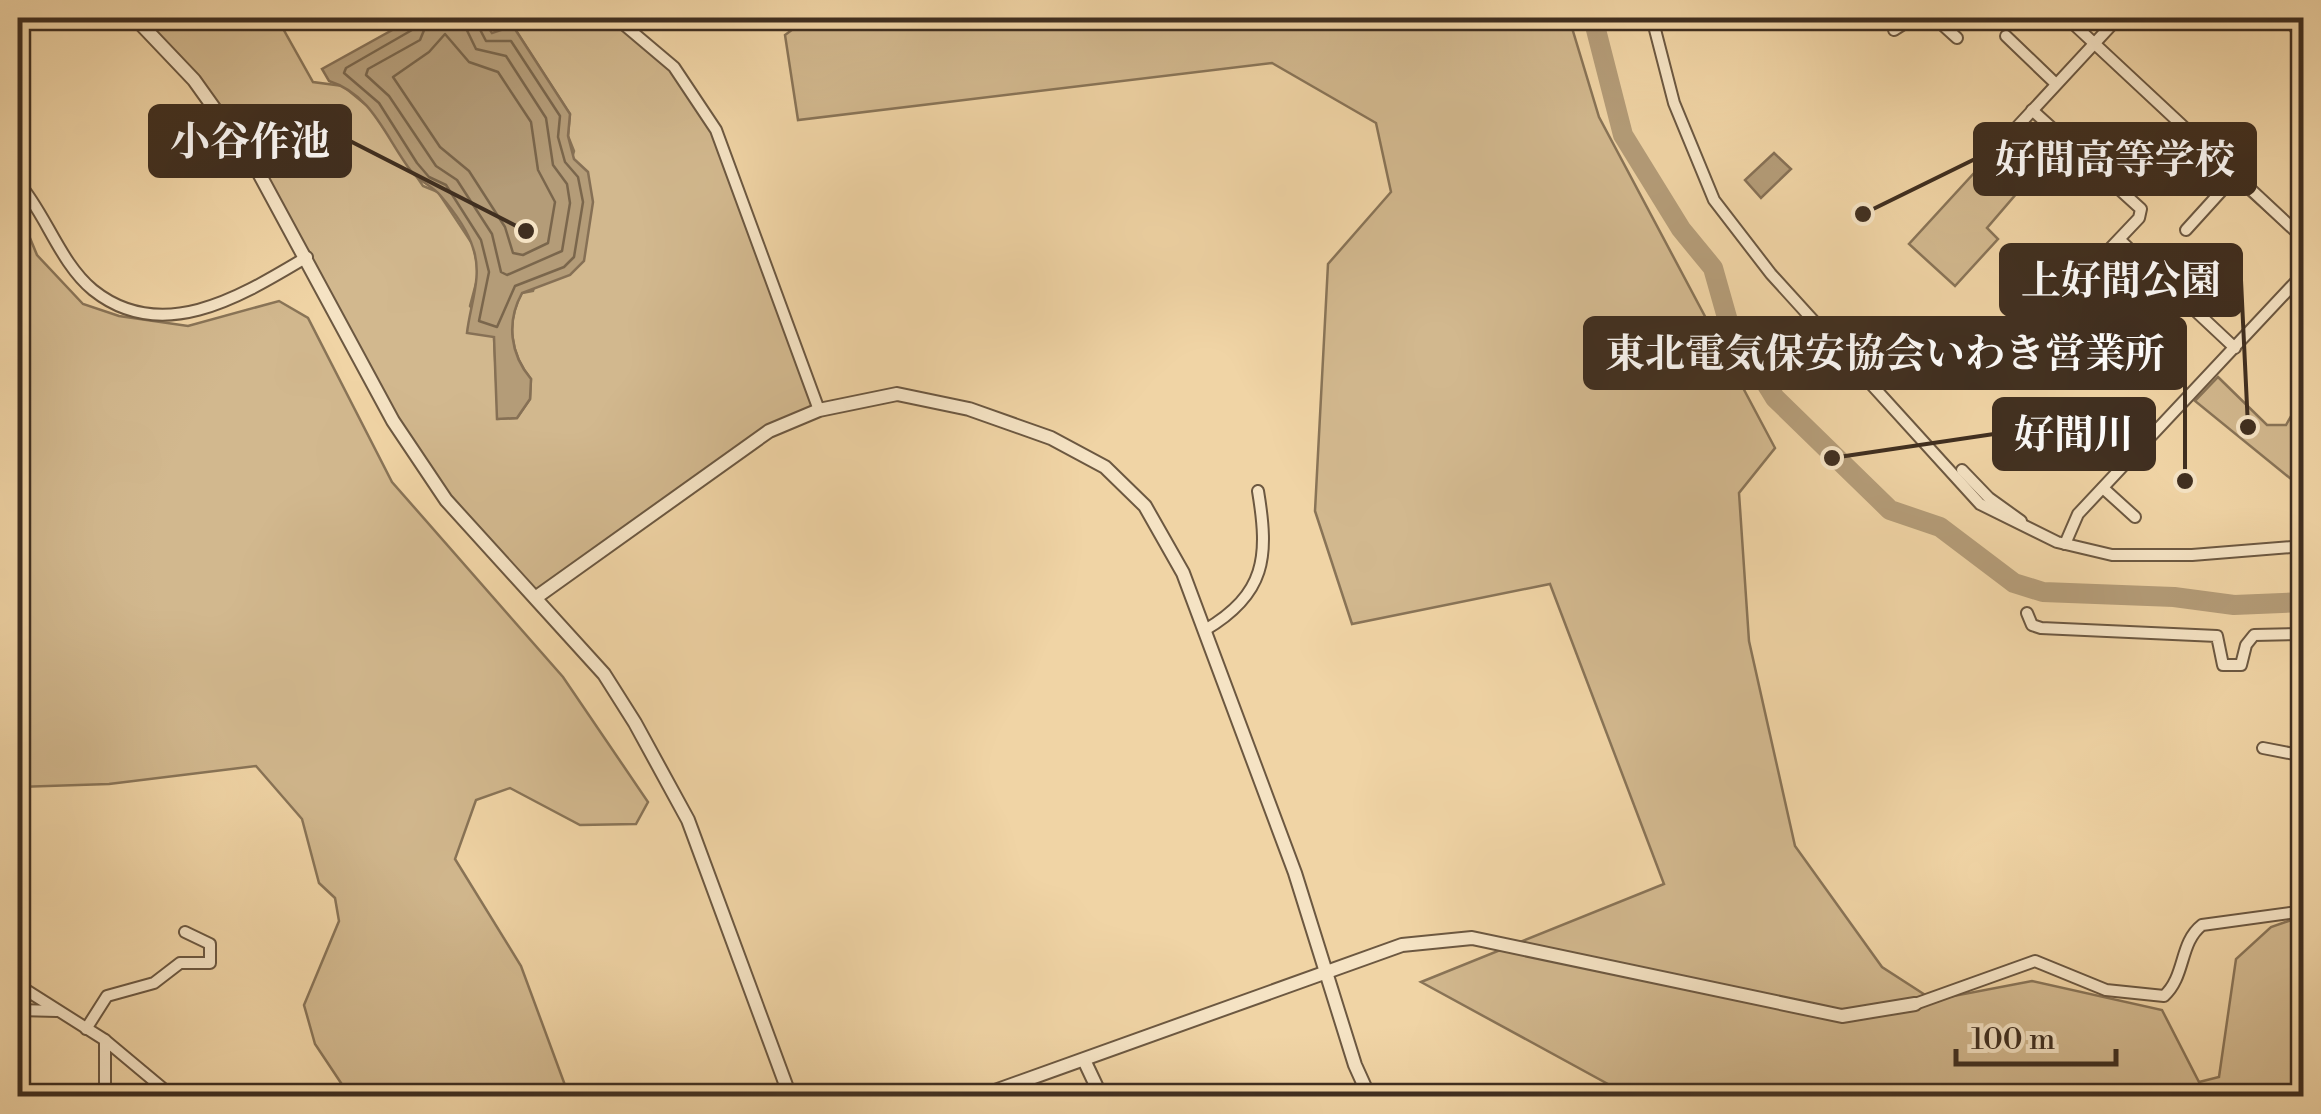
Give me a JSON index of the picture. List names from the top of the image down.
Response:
{
  "places": [
    "好間高等学校",
    "小谷作池",
    "上好間公園",
    "好間川",
    "東北電気保安協会いわき営業所"
  ],
  "scale_bar": "100 m"
}
